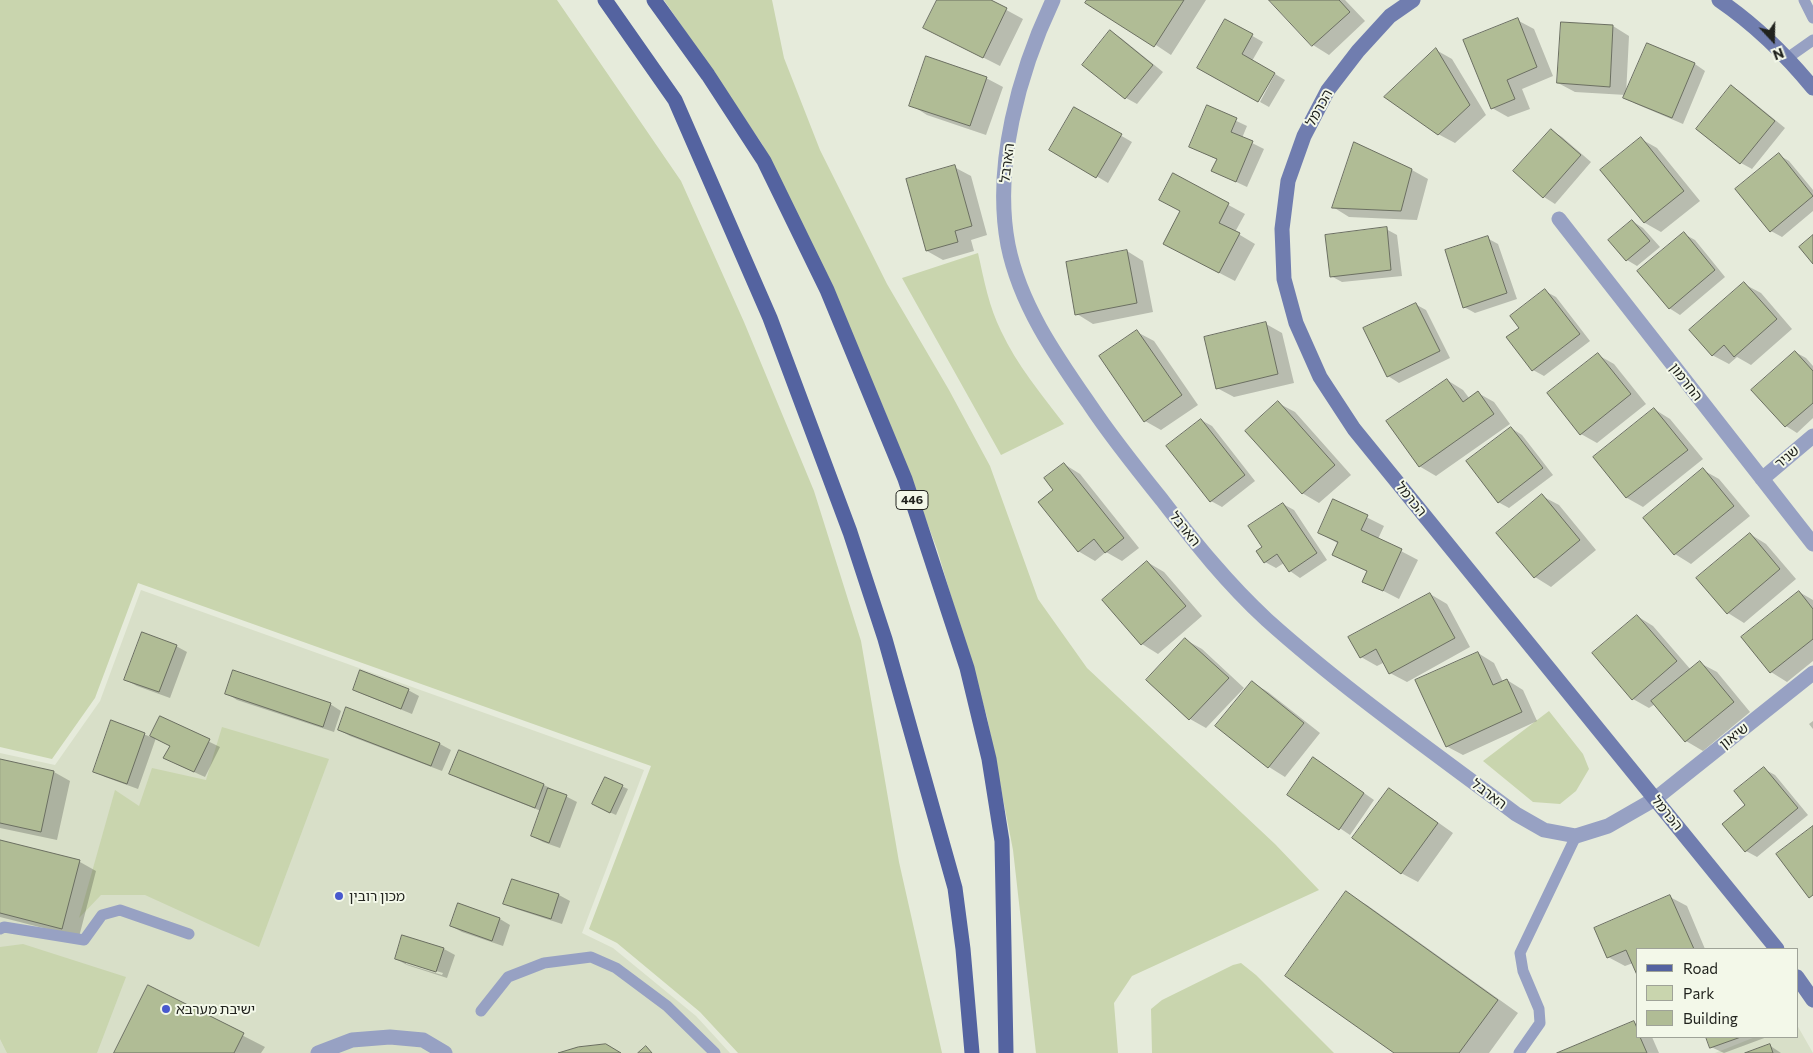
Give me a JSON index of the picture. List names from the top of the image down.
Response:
{
  "streets": {
    "main road": ["446"],
    "street": [
      "הכרמל",
      "הארבל",
      "החרמון",
      "שניר",
      "שיאון"
    ]
  },
  "crossings": [
    ["הכרמל", "הארבל"],
    ["הכרמל", "שיאון"],
    ["הארבל", "שיאון"],
    ["החרמון", "שניר"]
  ],
  "places": ["מכון רובין", "ישיבת מערבא"],
  "legend": ["Road", "Park", "Building"],
  "north": "bottom"
}
